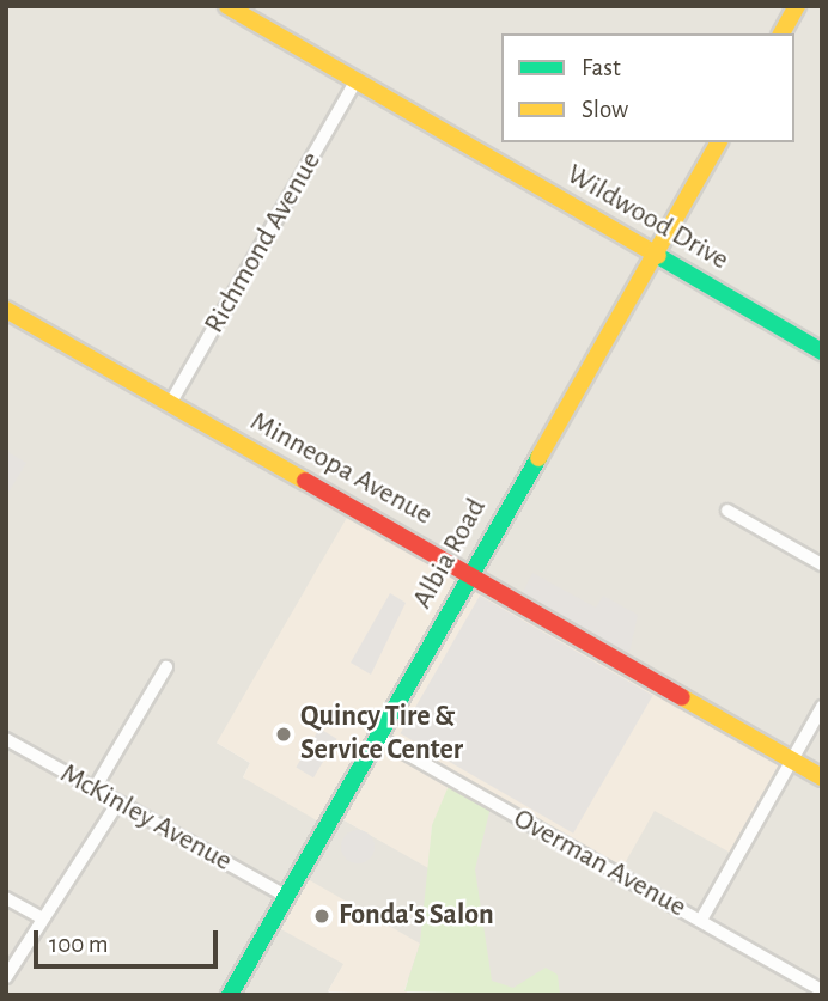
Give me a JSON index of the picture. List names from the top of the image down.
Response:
{
  "streets": {
    "street": [
      "Wildwood Drive",
      "Richmond Avenue",
      "Minneopa Avenue",
      "Albia Road",
      "McKinley Avenue",
      "Overman Avenue"
    ]
  },
  "crossings": [
    ["Wildwood Drive", "Richmond Avenue"],
    ["Wildwood Drive", "Albia Road"],
    ["Richmond Avenue", "Minneopa Avenue"],
    ["Minneopa Avenue", "Albia Road"],
    ["Albia Road", "McKinley Avenue"],
    ["Albia Road", "Overman Avenue"]
  ],
  "places": ["Quincy Tire & Service Center", "Fonda's Salon"],
  "legend": ["Fast", "Slow"],
  "scale_bar": "100 m"
}
